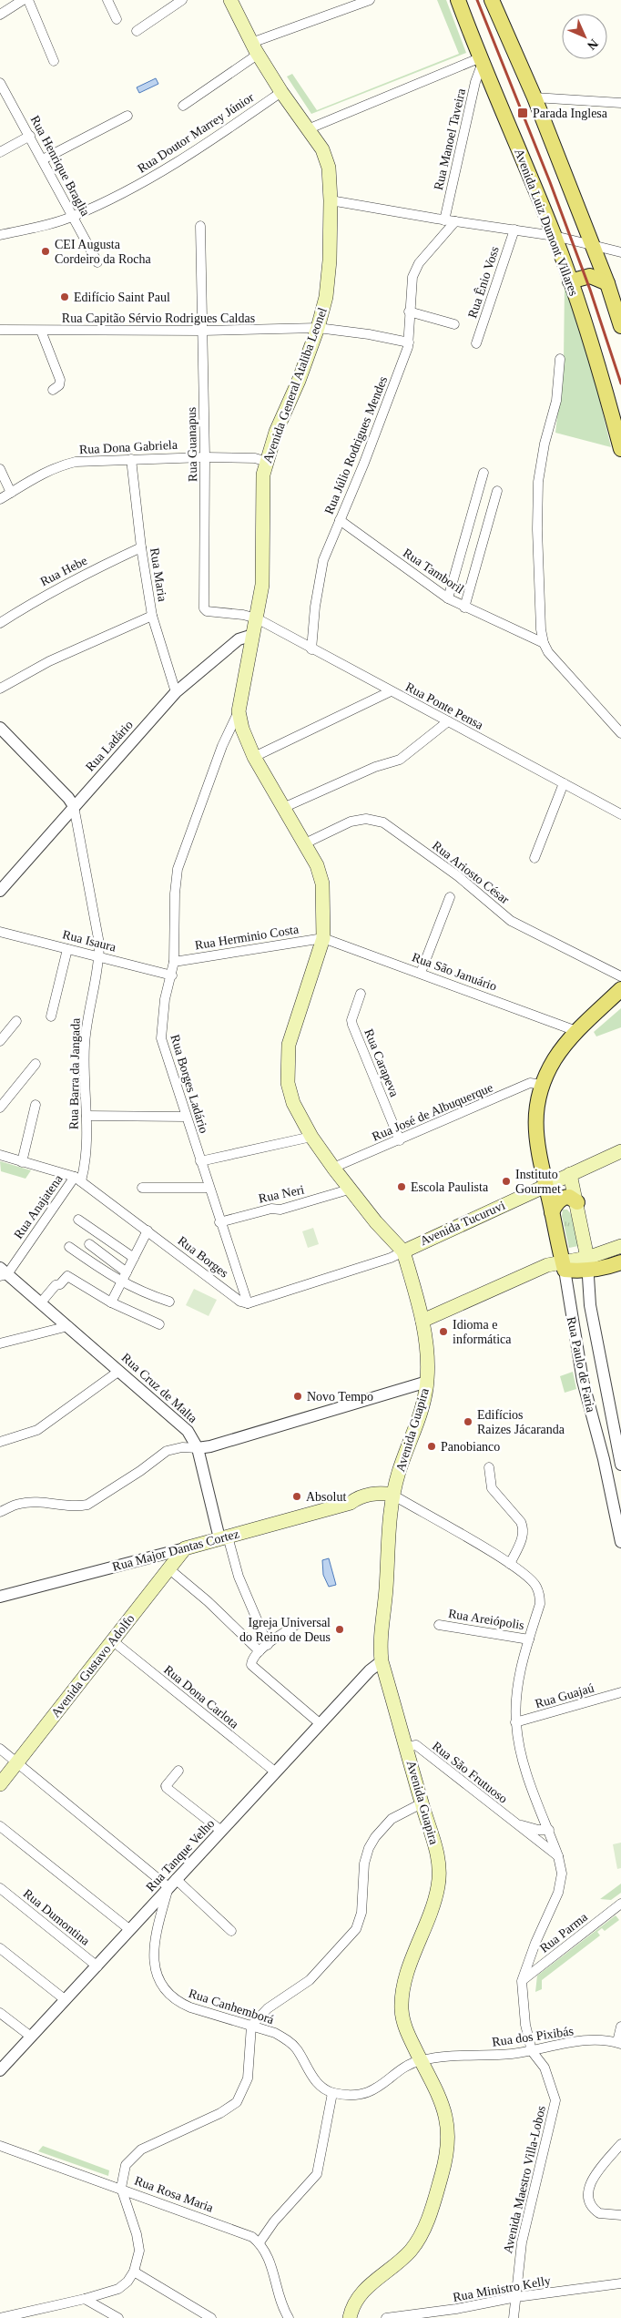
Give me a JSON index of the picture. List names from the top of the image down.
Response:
{
  "streets": {
    "main road": [
      "Avenida Luiz Dumont Villares",
      "Avenida General Ataliba Leonel",
      "Avenida Tucuruvi",
      "Rua Paulo de Faria",
      "Avenida Guapira",
      "Rua Major Dantas Cortez",
      "Avenida Gustavo Adolfo"
    ],
    "street": [
      "Rua Doutor Marrey Júnior",
      "Rua Manoel Taveira",
      "Rua Henrique Braglia",
      "Rua Ênio Voss",
      "Rua Capitão Sérvio Rodrigues Caldas",
      "Rua Guanapus",
      "Rua Júlio Rodrigues Mendes",
      "Rua Dona Gabriela",
      "Rua Hebe",
      "Rua Tamboril",
      "Rua Maria",
      "Rua Ponte Pensa",
      "Rua Ladário",
      "Rua Ariosto César",
      "Rua Herminio Costa",
      "Rua Isaura",
      "Rua São Januário",
      "Rua Carapeva",
      "Rua Barra da Jangada",
      "Rua Borges Ladário",
      "Rua José de Albuquerque",
      "Rua Neri",
      "Rua Anajatena",
      "Rua Borges",
      "Rua Cruz de Malta",
      "Rua Areiópolis",
      "Rua Guajaú",
      "Rua Dona Carlota",
      "Rua São Frutuoso",
      "Rua Tanque Velho",
      "Rua Dumontina",
      "Rua Parma",
      "Rua Canhemborá",
      "Rua dos Pixibás",
      "Avenida Maestro Villa-Lobos",
      "Rua Rosa Maria",
      "Rua Ministro Kelly"
    ]
  },
  "crossings": [
    ["Rua Doutor Marrey Júnior", "Rua Henrique Braglia"],
    ["Rua Doutor Marrey Júnior", "Avenida General Ataliba Leonel"],
    ["Rua Manoel Taveira", "Avenida Luiz Dumont Villares"],
    ["Rua Capitão Sérvio Rodrigues Caldas", "Avenida General Ataliba Leonel"],
    ["Rua Capitão Sérvio Rodrigues Caldas", "Rua Guanapus"],
    ["Avenida General Ataliba Leonel", "Rua Guanapus"],
    ["Avenida General Ataliba Leonel", "Rua Dona Gabriela"],
    ["Avenida General Ataliba Leonel", "Rua Ponte Pensa"],
    ["Avenida General Ataliba Leonel", "Rua Ladário"],
    ["Avenida General Ataliba Leonel", "Rua Ariosto César"],
    ["Avenida General Ataliba Leonel", "Rua Herminio Costa"],
    ["Avenida General Ataliba Leonel", "Rua São Januário"],
    ["Avenida General Ataliba Leonel", "Rua Borges Ladário"],
    ["Avenida General Ataliba Leonel", "Rua José de Albuquerque"],
    ["Avenida General Ataliba Leonel", "Rua Neri"],
    ["Avenida General Ataliba Leonel", "Avenida Tucuruvi"],
    ["Avenida General Ataliba Leonel", "Avenida Guapira"],
    ["Rua Guanapus", "Rua Dona Gabriela"],
    ["Rua Guanapus", "Rua Ponte Pensa"],
    ["Rua Júlio Rodrigues Mendes", "Rua Tamboril"],
    ["Rua Júlio Rodrigues Mendes", "Rua Ponte Pensa"],
    ["Rua Dona Gabriela", "Rua Maria"],
    ["Rua Hebe", "Rua Maria"],
    ["Rua Maria", "Rua Ladário"],
    ["Rua Ladário", "Rua Barra da Jangada"],
    ["Rua Herminio Costa", "Rua São Januário"],
    ["Rua Herminio Costa", "Rua Borges Ladário"],
    ["Rua Isaura", "Rua Barra da Jangada"],
    ["Rua Isaura", "Rua Borges Ladário"],
    ["Rua São Januário", "Rua Paulo de Faria"],
    ["Rua Carapeva", "Rua José de Albuquerque"],
    ["Rua Barra da Jangada", "Rua Anajatena"],
    ["Rua Barra da Jangada", "Rua Borges"],
    ["Rua Borges Ladário", "Rua Neri"],
    ["Rua Borges Ladário", "Rua Borges"],
    ["Rua José de Albuquerque", "Rua Paulo de Faria"],
    ["Rua Anajatena", "Rua Borges"],
    ["Rua Anajatena", "Rua Cruz de Malta"],
    ["Avenida Tucuruvi", "Rua Paulo de Faria"],
    ["Avenida Tucuruvi", "Avenida Guapira"],
    ["Avenida Guapira", "Rua Major Dantas Cortez"],
    ["Avenida Guapira", "Rua São Frutuoso"],
    ["Avenida Guapira", "Rua Tanque Velho"],
    ["Avenida Guapira", "Rua dos Pixibás"],
    ["Avenida Guapira", "Avenida Maestro Villa-Lobos"],
    ["Rua Major Dantas Cortez", "Avenida Gustavo Adolfo"],
    ["Rua Major Dantas Cortez", "Avenida Maestro Villa-Lobos"],
    ["Rua Areiópolis", "Avenida Maestro Villa-Lobos"],
    ["Avenida Gustavo Adolfo", "Rua Dona Carlota"],
    ["Rua Guajaú", "Avenida Maestro Villa-Lobos"],
    ["Rua Dona Carlota", "Rua Tanque Velho"],
    ["Rua São Frutuoso", "Avenida Maestro Villa-Lobos"],
    ["Rua Tanque Velho", "Rua Dumontina"],
    ["Rua Tanque Velho", "Rua Canhemborá"],
    ["Rua Parma", "Avenida Maestro Villa-Lobos"],
    ["Rua dos Pixibás", "Avenida Maestro Villa-Lobos"],
    ["Avenida Maestro Villa-Lobos", "Rua Ministro Kelly"]
  ],
  "places": {
    "transit": ["Parada Inglesa"],
    "other": [
      "CEI Augusta Cordeiro da Rocha",
      "Edifício Saint Paul",
      "Instituto Gourmet",
      "Escola Paulista",
      "Idioma e informática",
      "Novo Tempo",
      "Edifícios Raizes Jácaranda",
      "Panobianco",
      "Absolut",
      "Igreja Universal do Reino de Deus"
    ]
  },
  "north": "bottom right"
}
